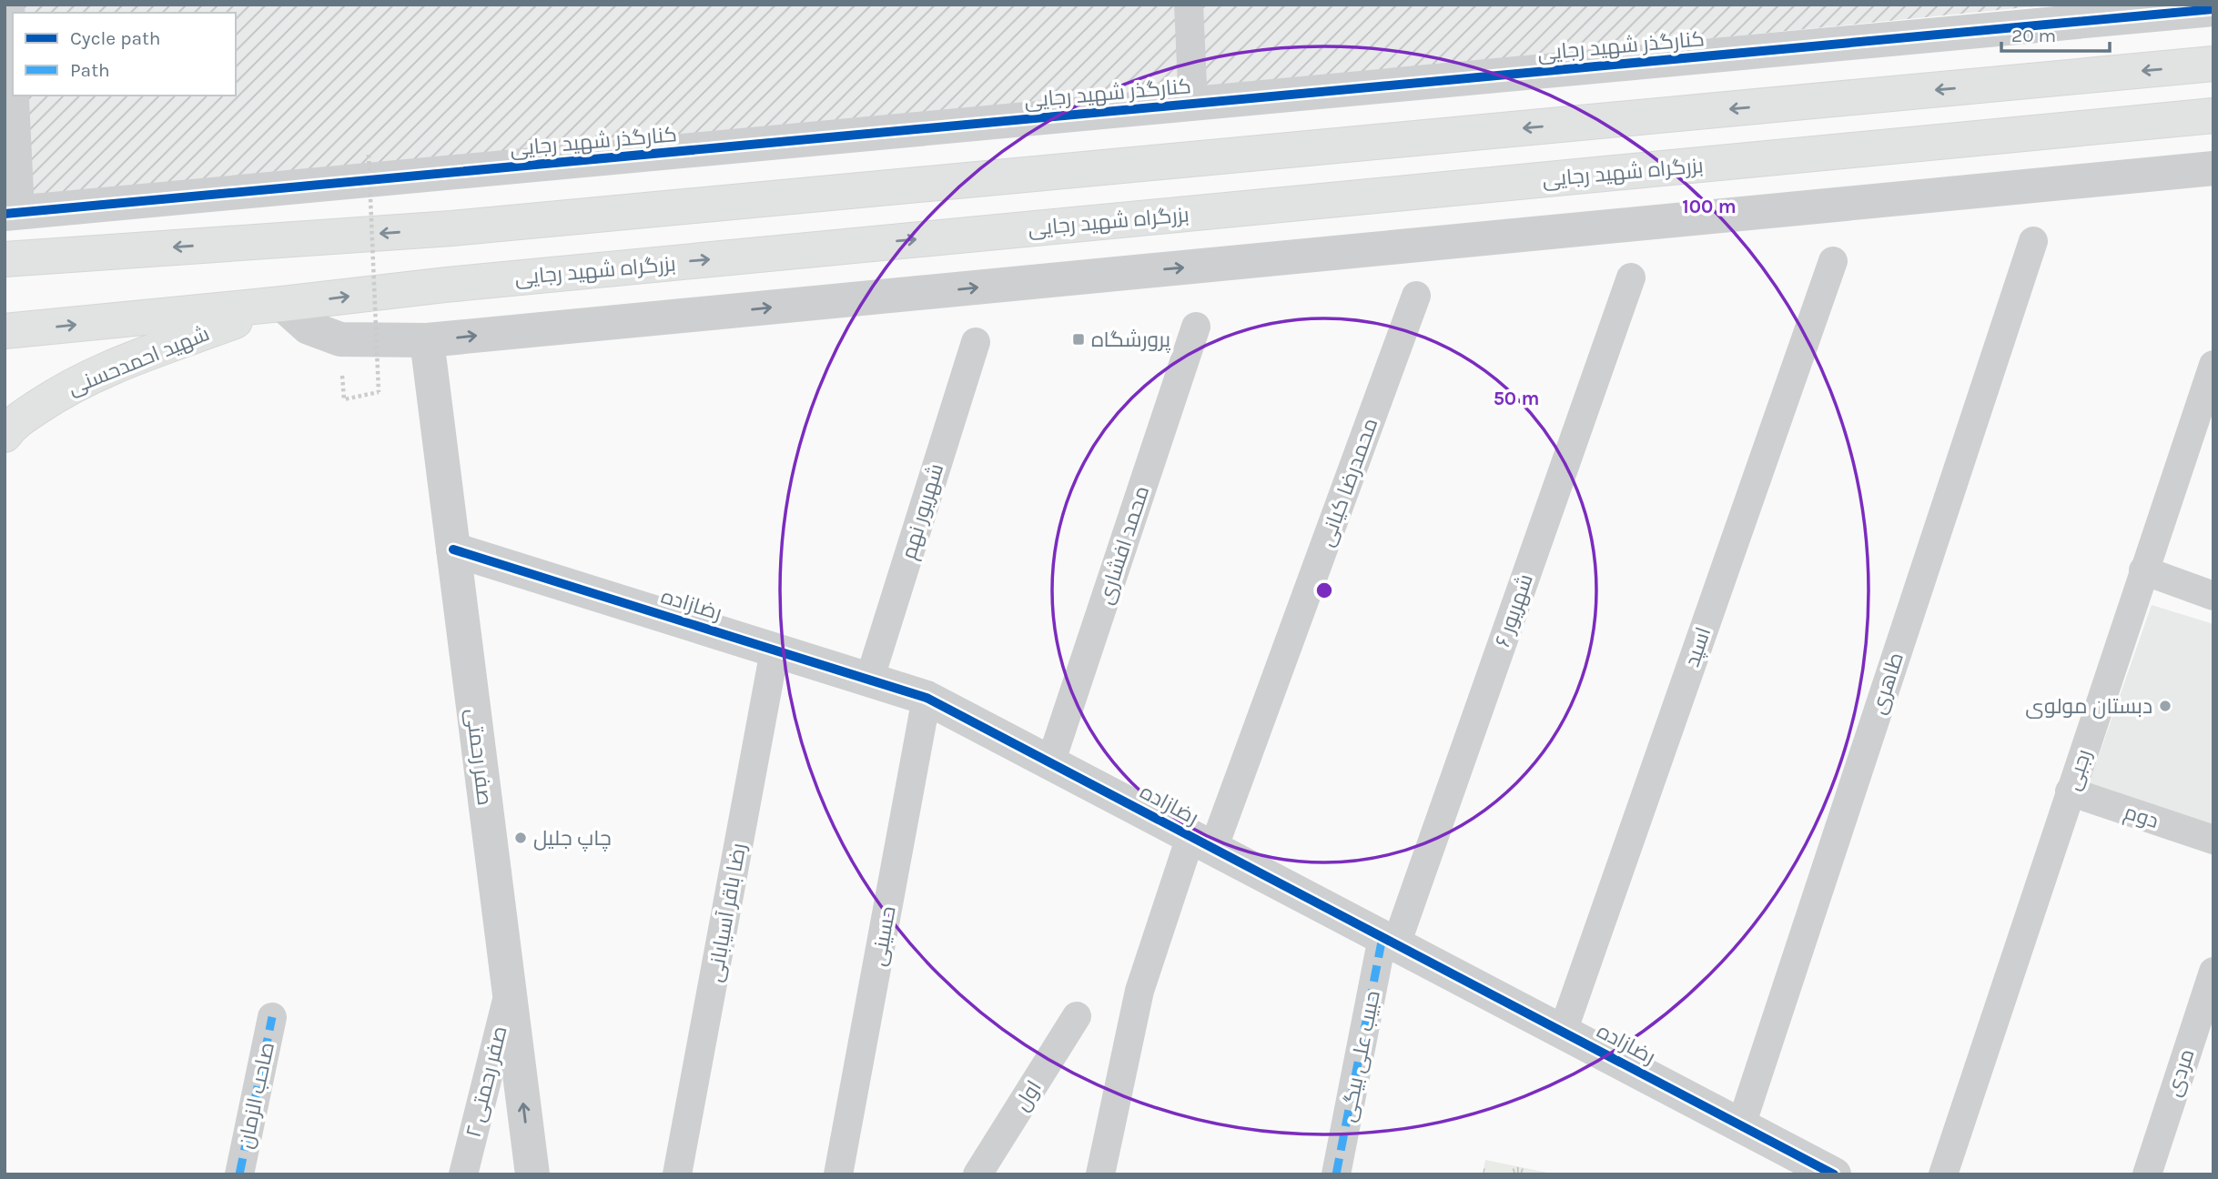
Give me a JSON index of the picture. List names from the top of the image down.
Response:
{
  "streets": {
    "highway": ["بزرگراه شهید رجایی", "شهید احمدحسنی"],
    "street": [
      "کنارگذر شهید رجایی",
      "محمدرضا کیانی",
      "شهریور نهم",
      "محمد افشاری",
      "رضازاده",
      "شهریور ۶",
      "اسپد",
      "طاهری",
      "صفر رحمتی",
      "رجبی",
      "دوم",
      "رضا باقر آسیابانی",
      "حسینی",
      "حبیب علی بیگی",
      "مردی",
      "صفر رحمتی ۲",
      "صاحب الزمان",
      "اول"
    ]
  },
  "crossings": [
    ["بزرگراه شهید رجایی", "شهید احمدحسنی"],
    ["محمدرضا کیانی", "رضازاده"],
    ["شهریور نهم", "رضازاده"],
    ["محمد افشاری", "رضازاده"],
    ["رضازاده", "شهریور ۶"],
    ["رضازاده", "اسپد"],
    ["رضازاده", "طاهری"],
    ["رضازاده", "صفر رحمتی"],
    ["رضازاده", "رضا باقر آسیابانی"],
    ["رضازاده", "حسینی"],
    ["رضازاده", "حبیب علی بیگی"],
    ["شهریور ۶", "حبیب علی بیگی"],
    ["صفر رحمتی", "صفر رحمتی ۲"],
    ["رجبی", "دوم"]
  ],
  "places": {
    "transit": ["پرورشگاه"],
    "other": ["دبستان مولوی", "چاپ جلیل"]
  },
  "legend": ["Cycle path", "Path"],
  "scale_bar": "20 m",
  "rings": ["100 m", "50 m"]
}
